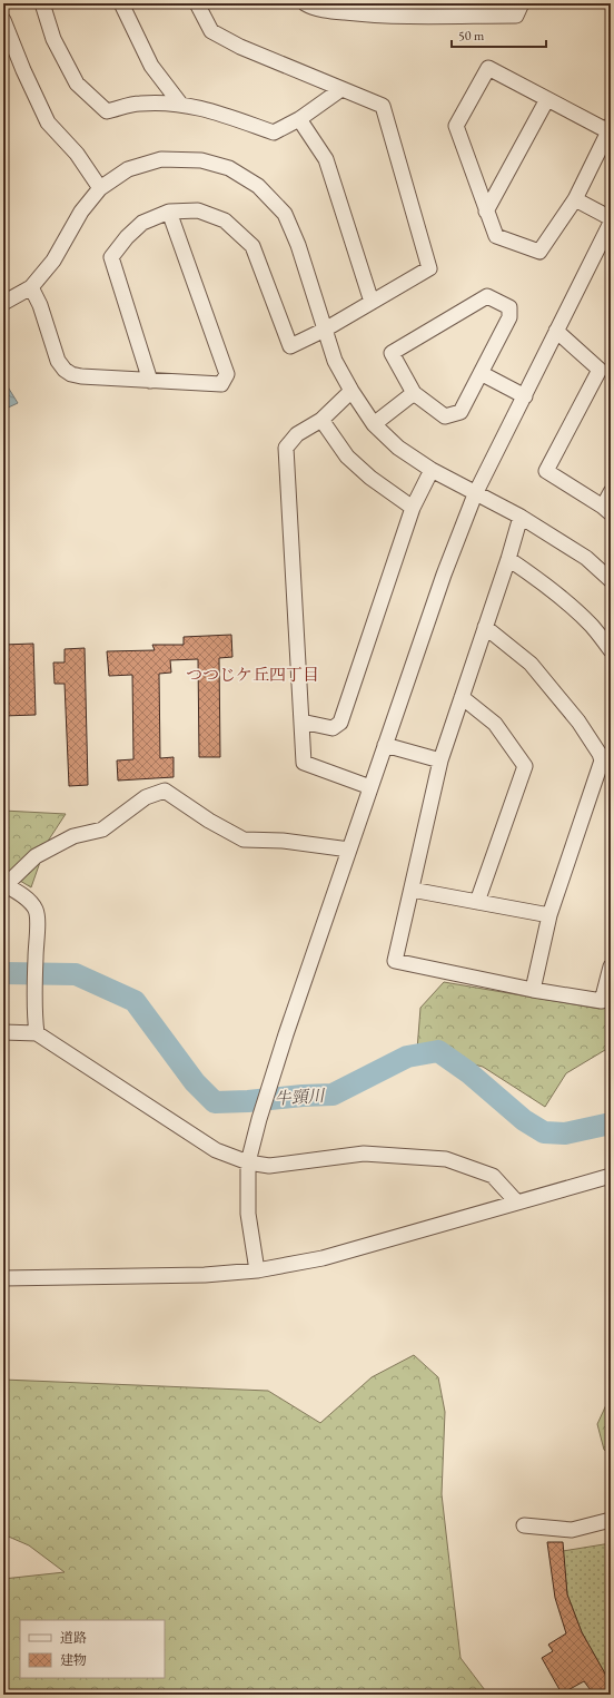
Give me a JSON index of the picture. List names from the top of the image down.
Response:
{
  "districts": ["つつじケ丘四丁目"],
  "water": ["牛頸川"],
  "legend": ["道路", "建物"],
  "scale_bar": "50 m"
}
